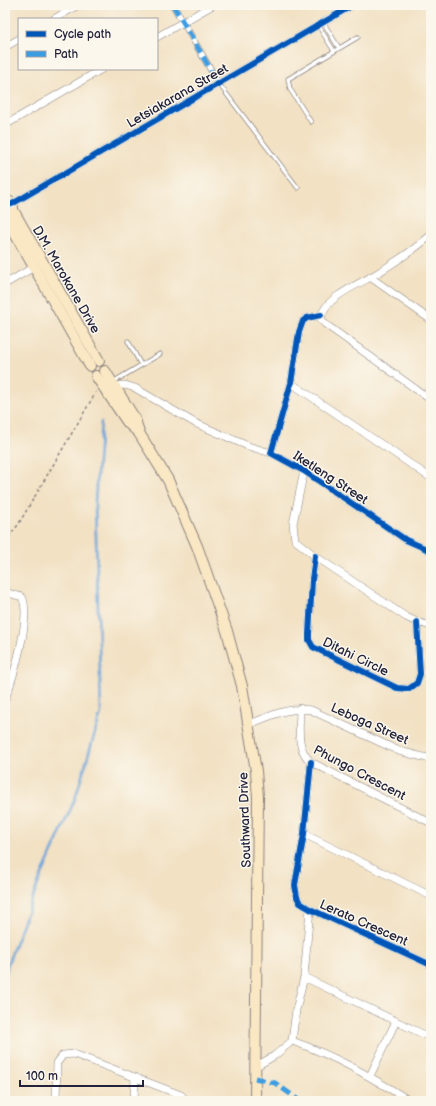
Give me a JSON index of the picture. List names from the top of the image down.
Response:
{
  "streets": {
    "main road": ["D.M. Marokane Drive", "Southward Drive"],
    "street": [
      "Letsiakarana Street",
      "Iketleng Street",
      "Ditahi Circle",
      "Leboga Street",
      "Phungo Crescent",
      "Lerato Crescent"
    ]
  },
  "crossings": [
    ["Letsiakarana Street", "D.M. Marokane Drive"],
    ["D.M. Marokane Drive", "Iketleng Street"],
    ["D.M. Marokane Drive", "Southward Drive"],
    ["Leboga Street", "Phungo Crescent"]
  ],
  "legend": ["Cycle path", "Path"],
  "scale_bar": "100 m"
}
